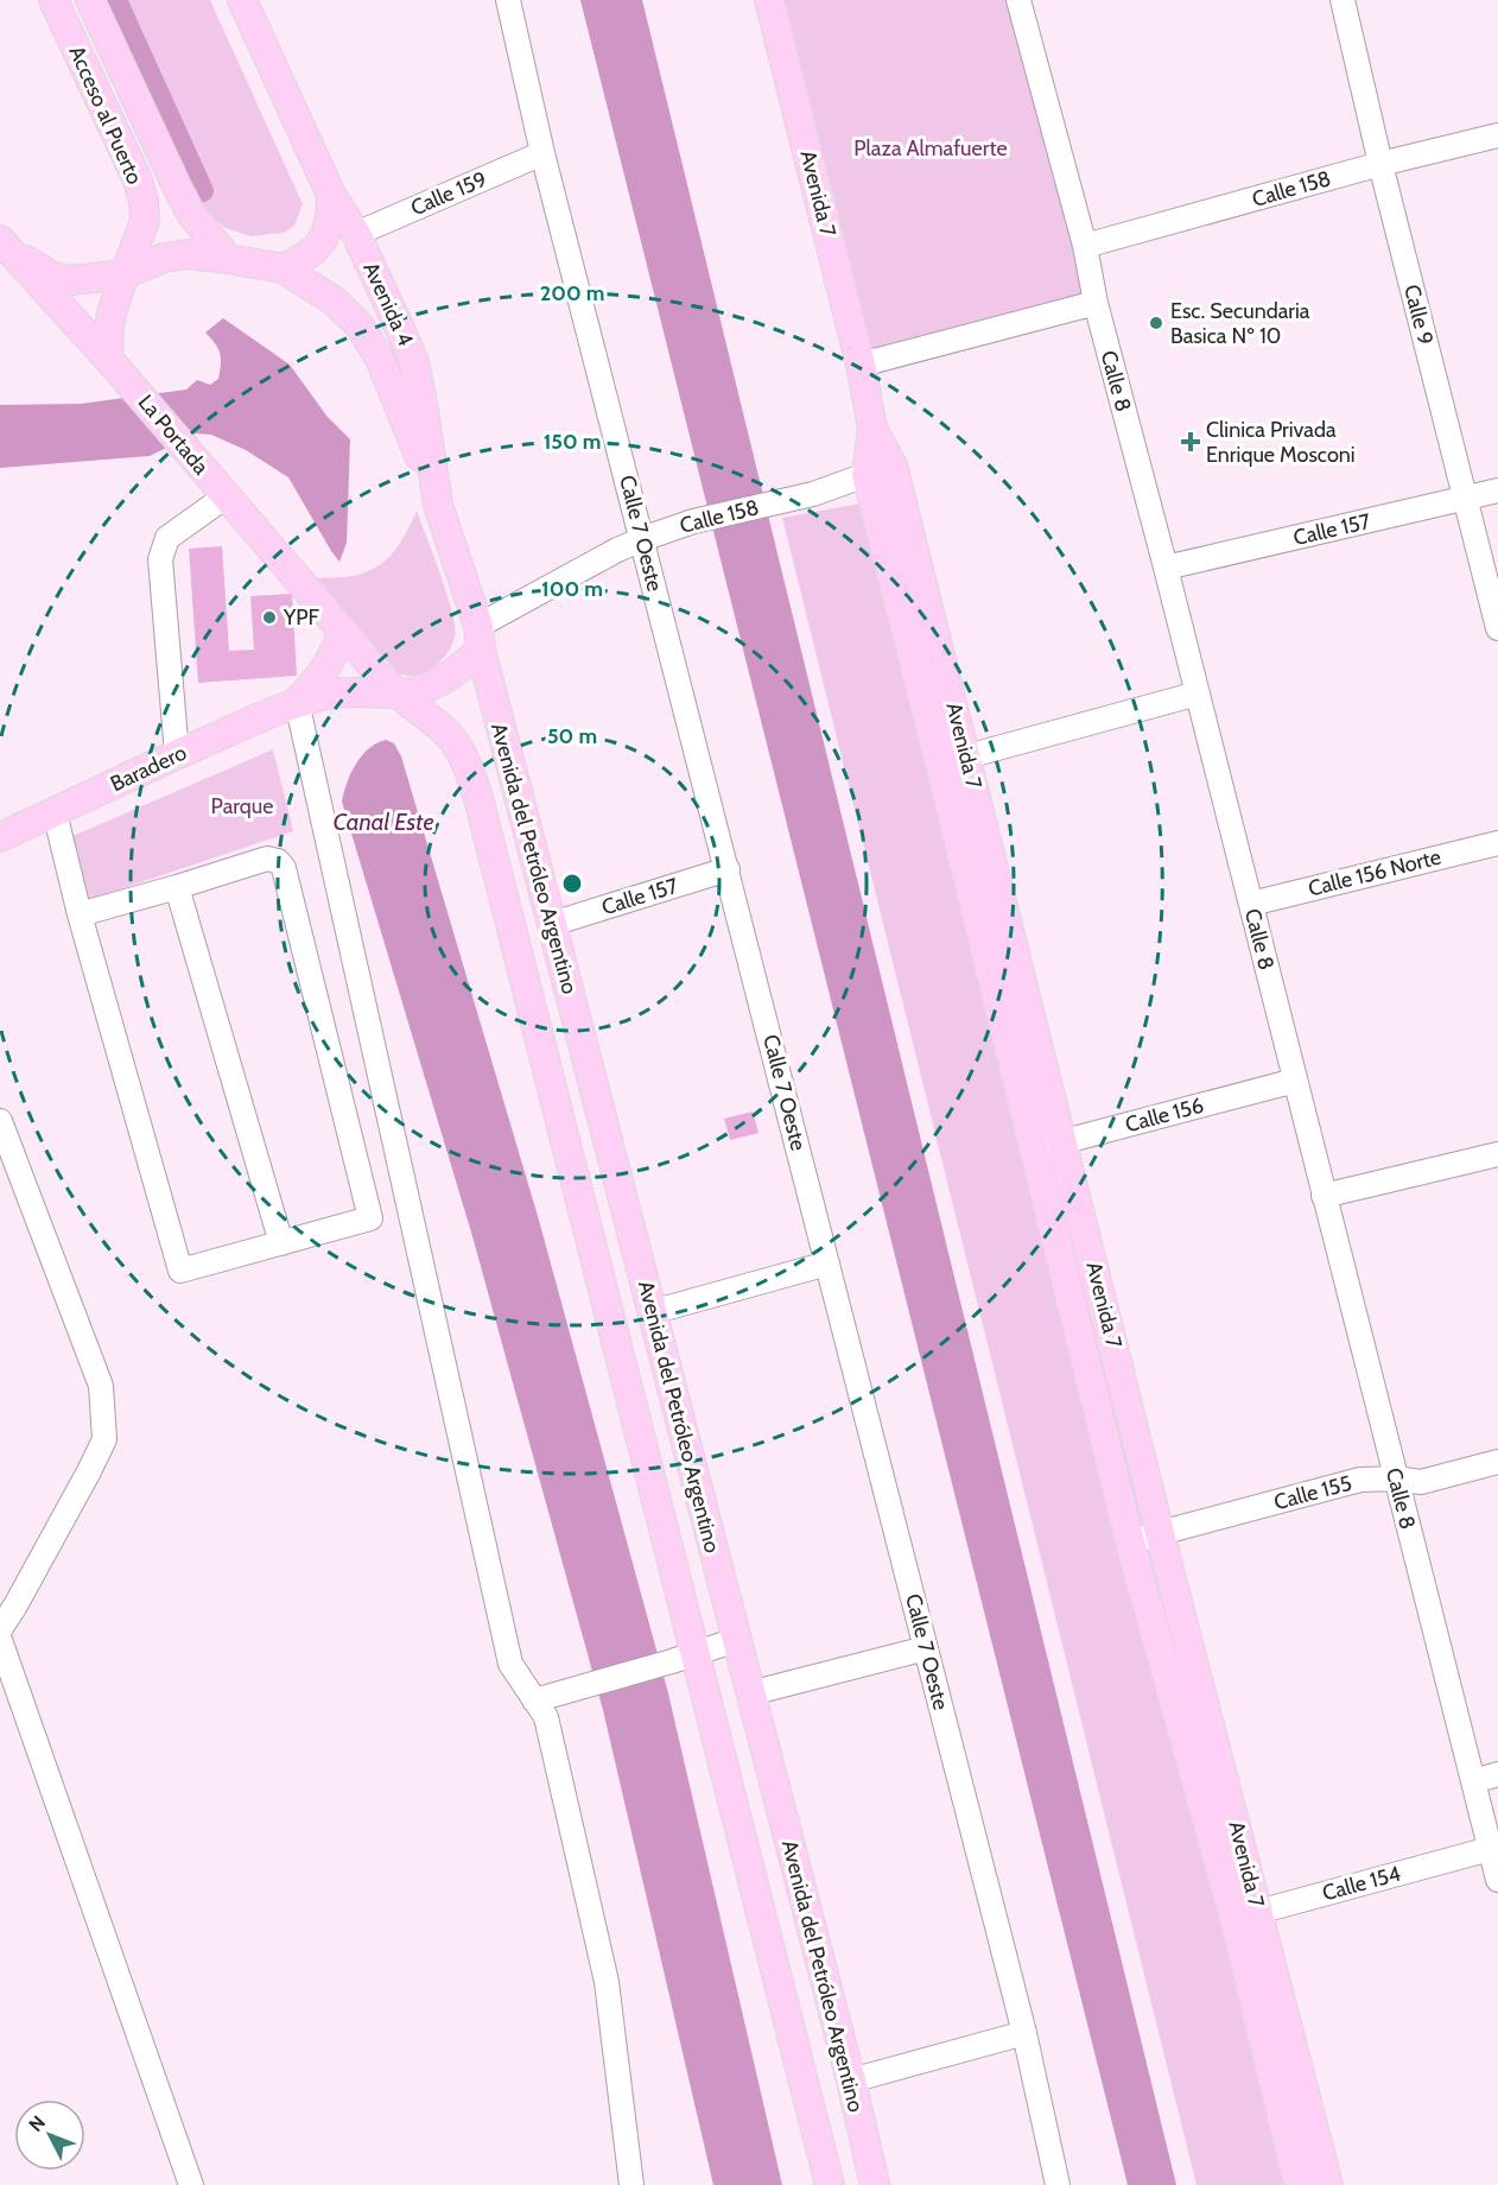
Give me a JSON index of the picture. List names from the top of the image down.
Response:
{
  "streets": {
    "main road": [
      "Acceso al Puerto",
      "Avenida 7",
      "Avenida 4",
      "La Portada",
      "Baradero",
      "Avenida del Petróleo Argentino"
    ],
    "street": [
      "Calle 158",
      "Calle 159",
      "Calle 9",
      "Calle 8",
      "Calle 157",
      "Calle 7 Oeste",
      "Calle 156 Norte",
      "Calle 156",
      "Calle 155",
      "Calle 154"
    ]
  },
  "crossings": [
    ["Acceso al Puerto", "La Portada"],
    ["Calle 158", "Avenida 7"],
    ["Calle 158", "Avenida 4"],
    ["Calle 158", "Calle 9"],
    ["Calle 158", "Calle 8"],
    ["Calle 158", "Calle 7 Oeste"],
    ["Calle 158", "Baradero"],
    ["Calle 158", "Avenida del Petróleo Argentino"],
    ["Calle 159", "Avenida 4"],
    ["Calle 159", "Calle 7 Oeste"],
    ["Avenida 7", "Calle 156"],
    ["Avenida 7", "Calle 155"],
    ["Avenida 7", "Calle 154"],
    ["Avenida 4", "Baradero"],
    ["Avenida 4", "Avenida del Petróleo Argentino"],
    ["Calle 9", "Calle 157"],
    ["Calle 8", "Calle 157"],
    ["Calle 8", "Calle 156 Norte"],
    ["Calle 8", "Calle 156"],
    ["Calle 8", "Calle 155"],
    ["Calle 8", "Calle 154"],
    ["La Portada", "Baradero"],
    ["La Portada", "Avenida del Petróleo Argentino"],
    ["Calle 157", "Calle 7 Oeste"],
    ["Calle 157", "Avenida del Petróleo Argentino"],
    ["Baradero", "Avenida del Petróleo Argentino"]
  ],
  "water": ["Canal Este"],
  "parks": ["Plaza Almafuerte", "Parque"],
  "places": {
    "other": ["Esc. Secundaria Basica Nº 10", "YPF"],
    "health": ["Clinica Privada Enrique Mosconi"]
  },
  "north": "top left",
  "rings": [
    "200 m",
    "150 m",
    "100 m",
    "50 m"
  ]
}
